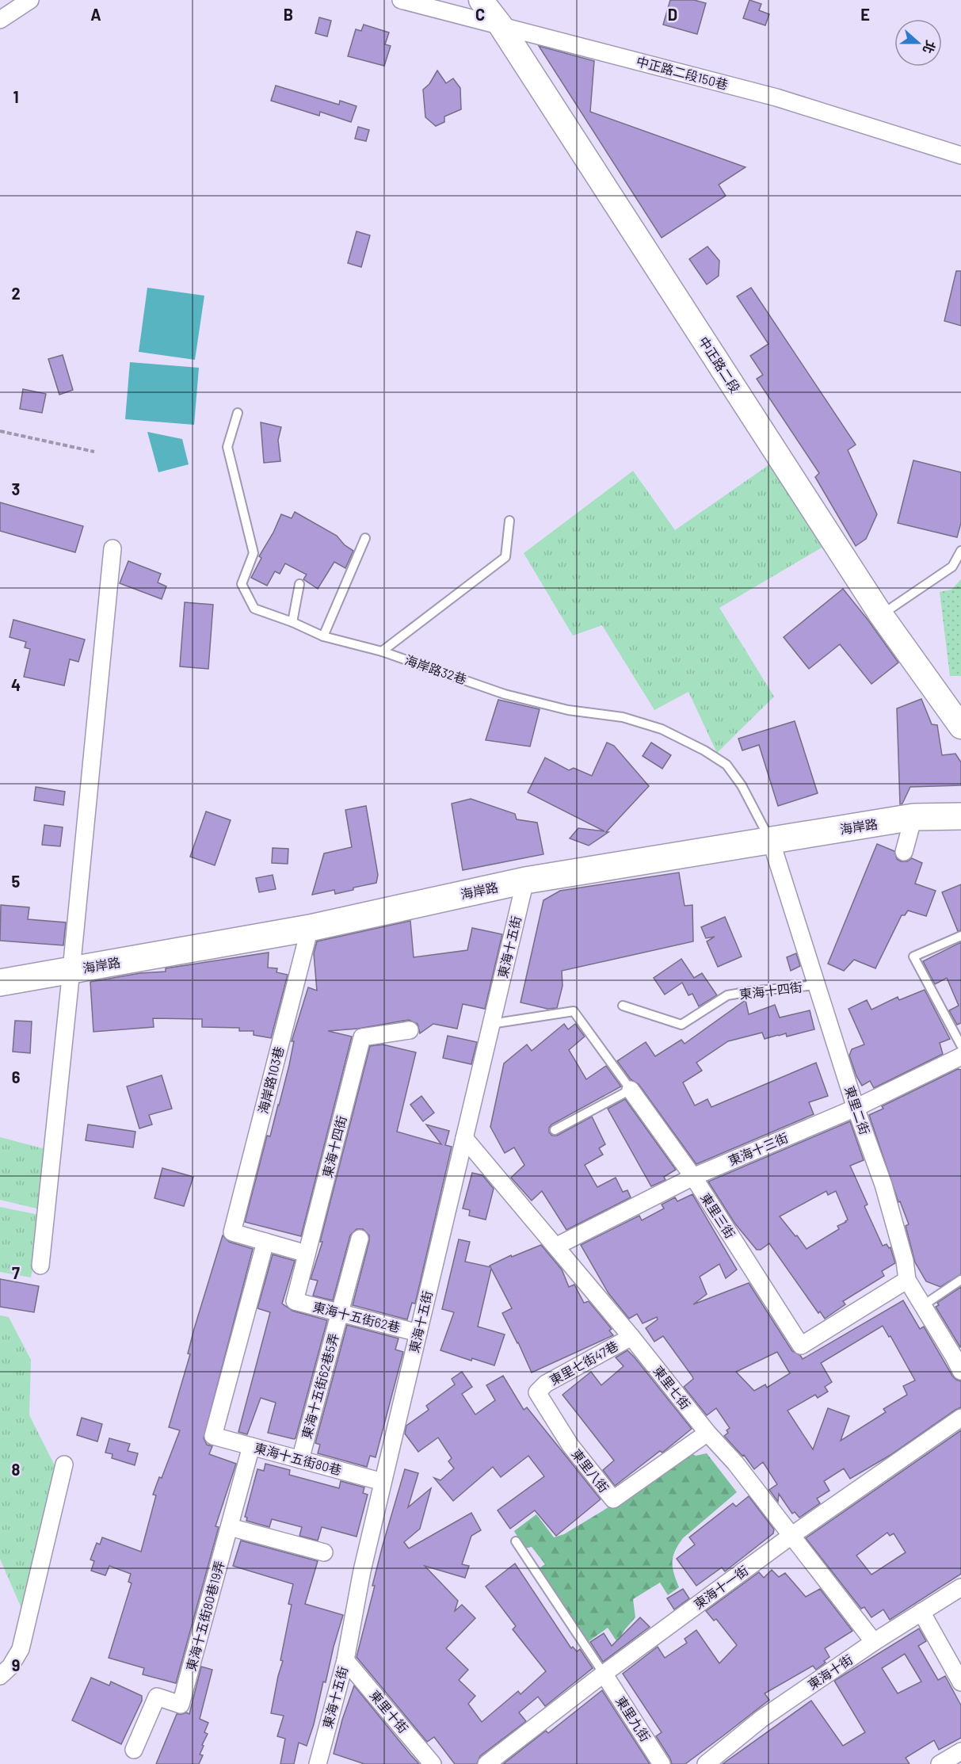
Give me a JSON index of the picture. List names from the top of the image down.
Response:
{
  "streets": {
    "main road": ["海岸路"],
    "street": [
      "中正路二段150巷",
      "中正路二段",
      "東海十五街",
      "東海十四街",
      "海岸路103巷",
      "東里二街",
      "東海十三街",
      "東里三街",
      "東海十五街62巷",
      "東里七街47巷",
      "東海十五街62巷5弄",
      "東里七街",
      "東海十五街80巷",
      "東里八街",
      "東海十一街",
      "東海十五街80巷19弄",
      "東海十街",
      "東里十街",
      "東里九街"
    ],
    "lane": ["海岸路32巷"]
  },
  "crossings": [
    ["中正路二段150巷", "中正路二段"],
    ["海岸路32巷", "海岸路"],
    ["海岸路32巷", "東里二街"],
    ["海岸路", "東海十五街"],
    ["海岸路", "海岸路103巷"],
    ["海岸路", "東里二街"],
    ["東海十五街", "東海十五街62巷"],
    ["東海十五街", "東里七街"],
    ["東海十五街", "東海十五街80巷"],
    ["東海十五街", "東里十街"],
    ["東海十四街", "東里二街"],
    ["東海十四街", "東海十五街62巷"],
    ["海岸路103巷", "東海十五街80巷"],
    ["東里二街", "東海十三街"],
    ["東里二街", "東里三街"],
    ["東海十三街", "東里三街"],
    ["東海十三街", "東里七街"],
    ["東海十五街62巷", "東海十五街62巷5弄"],
    ["東里七街47巷", "東里七街"],
    ["東里七街47巷", "東里八街"],
    ["東海十五街62巷5弄", "東海十五街80巷"],
    ["東里七街", "東里八街"],
    ["東里七街", "東海十一街"],
    ["東里七街", "東海十街"],
    ["東海十五街80巷", "東海十五街80巷19弄"],
    ["東海十一街", "東里九街"]
  ],
  "north": "right",
  "grid": {
    "columns": [
      "A",
      "B",
      "C",
      "D",
      "E"
    ],
    "rows": [
      "1",
      "2",
      "3",
      "4",
      "5",
      "6",
      "7",
      "8",
      "9"
    ]
  }
}
